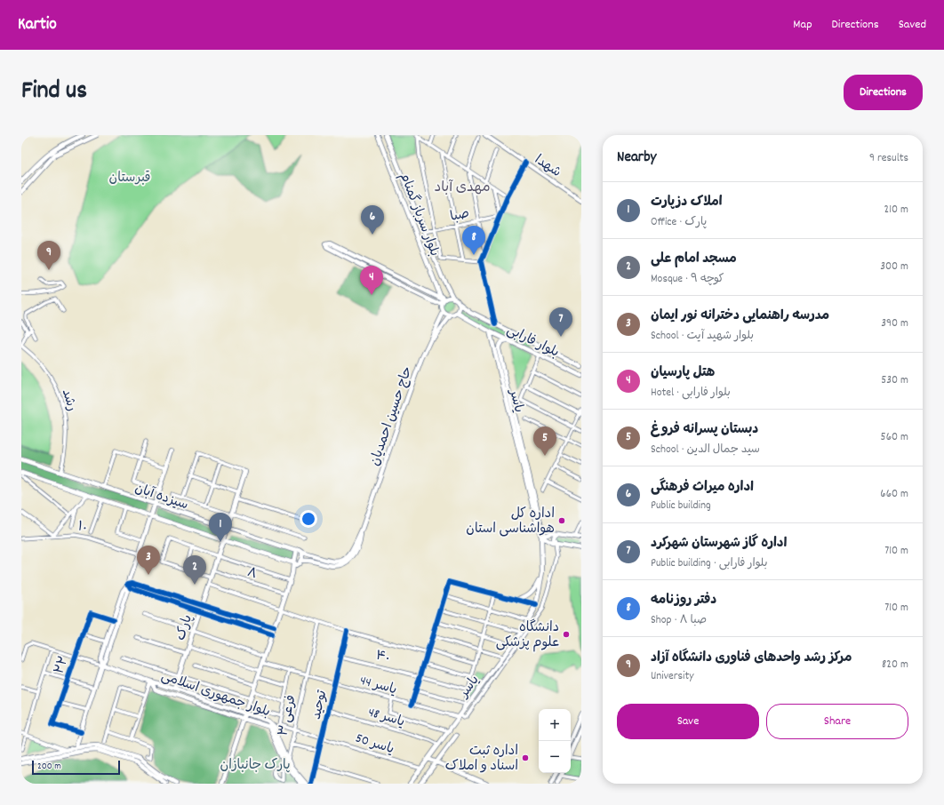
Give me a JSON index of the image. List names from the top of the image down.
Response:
{
  "streets": {
    "main road": [
      "شهدا",
      "بلوار سرباز گمنام",
      "بلوار فارابی",
      "یاسر",
      "حاج حسین احمدیان",
      "سیزده آبان",
      "پارک",
      "بلوار جمهوری اسلامی"
    ],
    "street": [
      "صبا",
      "رشد",
      "۱۰",
      "۸",
      "۴۰",
      "۲۲",
      "یاسر 44",
      "توحید",
      "فرعی ۳",
      "یاسر 48",
      "یاسر 50"
    ]
  },
  "crossings": [
    ["بلوار سرباز گمنام", "صبا"],
    ["بلوار سرباز گمنام", "بلوار فارابی"],
    ["بلوار سرباز گمنام", "حاج حسین احمدیان"],
    ["بلوار فارابی", "یاسر"],
    ["بلوار فارابی", "حاج حسین احمدیان"],
    ["رشد", "سیزده آبان"],
    ["یاسر", "۴۰"],
    ["یاسر", "یاسر 44"],
    ["یاسر", "یاسر 48"],
    ["یاسر", "یاسر 50"],
    ["حاج حسین احمدیان", "سیزده آبان"],
    ["سیزده آبان", "۱۰"],
    ["سیزده آبان", "پارک"],
    ["۸", "پارک"],
    ["پارک", "بلوار جمهوری اسلامی"],
    ["۴۰", "توحید"],
    ["یاسر 44", "توحید"],
    ["یاسر 44", "فرعی ۳"],
    ["بلوار جمهوری اسلامی", "فرعی ۳"],
    ["توحید", "یاسر 48"],
    ["توحید", "یاسر 50"],
    ["فرعی ۳", "یاسر 50"]
  ],
  "districts": ["مهدی آباد"],
  "parks": ["قبرستان", "پارک جانبازان"],
  "places": ["اداره کل هواشناسی استان", "دانشگاه علوم پزشکی", "اداره ثبت اسناد و املاک"],
  "scale_bar": "200 m",
  "page": {
    "header": "Kartio",
    "nav": ["Map", "Directions", "Saved"],
    "title": "Find us",
    "buttons": [
      "Directions",
      ["Save", "Share"]
    ],
    "heading": ["Nearby", "9 results"],
    "list": [
      {
        "mark": "1",
        "name": "املاک دزپارت",
        "note": "Office · پارک",
        "value": "210 m"
      },
      {
        "mark": "2",
        "name": "مسجد امام علی",
        "note": "Mosque · کوچه ۹",
        "value": "300 m"
      },
      {
        "mark": "3",
        "name": "مدرسه راهنمایی دخترانه نور ایمان",
        "note": "School · بلوار شهید آیت",
        "value": "390 m"
      },
      {
        "mark": "4",
        "name": "هتل پارسیان",
        "note": "Hotel · بلوار فارابی",
        "value": "530 m"
      },
      {
        "mark": "5",
        "name": "دبستان پسرانه فروغ",
        "note": "School · سید جمال الدین",
        "value": "560 m"
      },
      {
        "mark": "6",
        "name": "اداره میراث فرهنگی",
        "note": "Public building",
        "value": "660 m"
      },
      {
        "mark": "7",
        "name": "اداره گاز شهرستان شهرکرد",
        "note": "Public building · بلوار فارابی",
        "value": "710 m"
      },
      {
        "mark": "8",
        "name": "دفتر روزنامه",
        "note": "Shop · صبا ۸",
        "value": "710 m"
      },
      {
        "mark": "9",
        "name": "مرکز رشد واحدهای فناوری دانشگاه آزاد",
        "note": "University",
        "value": "820 m"
      }
    ],
    "pins": [
      "6",
      "8",
      "9",
      "4",
      "7",
      "5",
      "1",
      "3",
      "2"
    ],
    "map_buttons": ["+", "−"],
    "scale": "200 m"
  }
}
